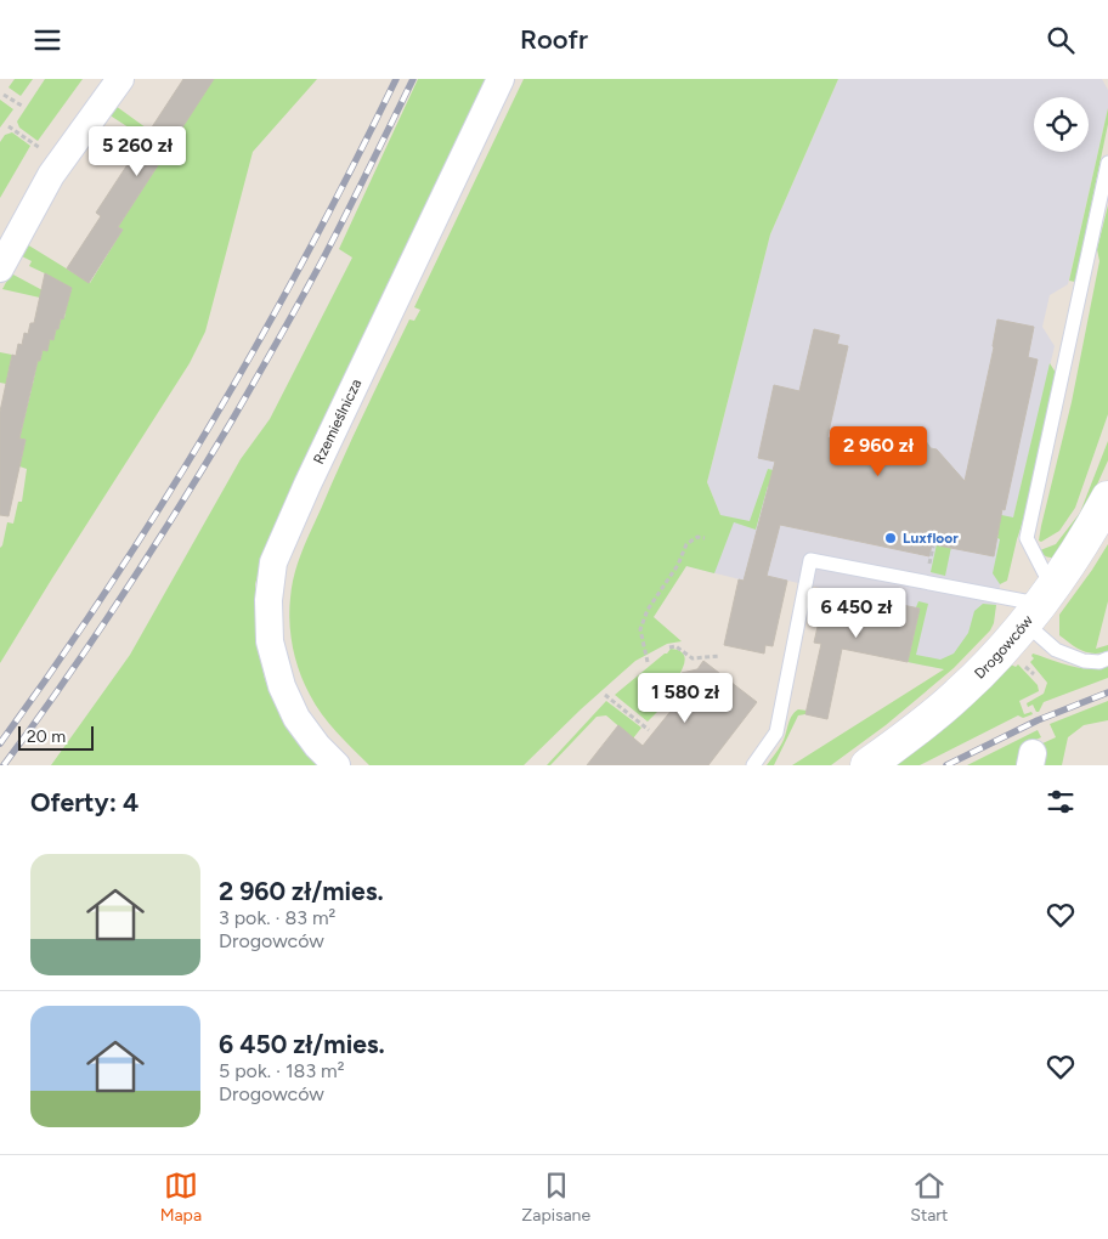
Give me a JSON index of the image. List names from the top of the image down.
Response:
{
  "streets": {
    "street": ["Rzemieślnicza", "Drogowców"]
  },
  "places": ["Luxfloor"],
  "scale_bar": "20 m",
  "page": {
    "header": "Roofr",
    "price": [
      "5 260 zł",
      "2 960 zł",
      "6 450 zł",
      "1 580 zł"
    ],
    "scale": "20 m",
    "heading": "Oferty: 4",
    "list": [
      {
        "name": "2 960 zł/mies.",
        "note": "3 pok. · 83 m² · Drogowców"
      },
      {
        "name": "6 450 zł/mies.",
        "note": "5 pok. · 183 m² · Drogowców"
      }
    ],
    "tabs": ["Mapa", "Zapisane", "Start"]
  }
}
